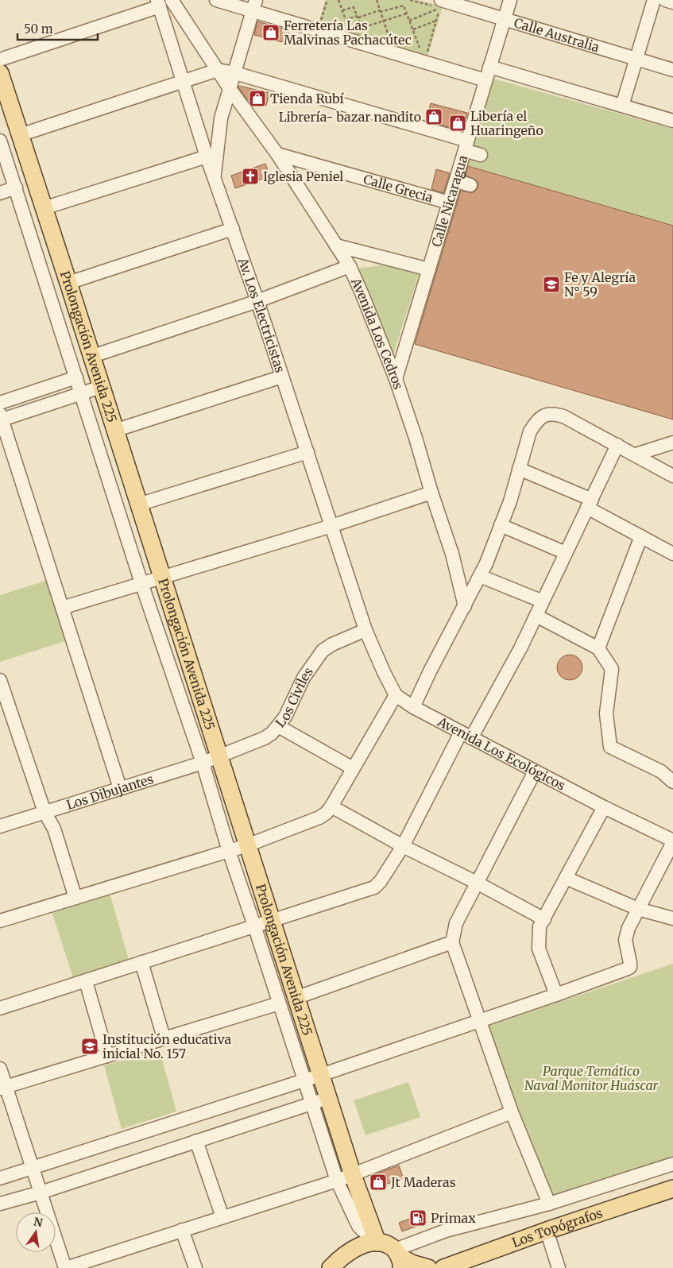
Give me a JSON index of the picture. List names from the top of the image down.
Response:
{
  "streets": {
    "main road": ["Prolongación Avenida 225", "Los Topógrafos"],
    "street": [
      "Calle Australia",
      "Calle Grecia",
      "Calle Nicaragua",
      "Av. Los Electricistas",
      "Avenida Los Cedros",
      "Los Civiles",
      "Avenida Los Ecológicos",
      "Los Dibujantes"
    ]
  },
  "crossings": [
    ["Calle Australia", "Calle Nicaragua"],
    ["Calle Grecia", "Calle Nicaragua"],
    ["Calle Grecia", "Avenida Los Cedros"],
    ["Calle Nicaragua", "Avenida Los Cedros"],
    ["Av. Los Electricistas", "Los Civiles"],
    ["Av. Los Electricistas", "Avenida Los Ecológicos"],
    ["Prolongación Avenida 225", "Los Civiles"],
    ["Prolongación Avenida 225", "Los Dibujantes"],
    ["Los Civiles", "Avenida Los Ecológicos"],
    ["Los Civiles", "Los Dibujantes"]
  ],
  "parks": ["Parque Temático Naval Monitor Huáscar"],
  "places": {
    "shop": [
      "Ferretería Las Malvinas Pachacútec",
      "Tienda Rubí",
      "Librería- bazar nandito",
      "Libería el Huaringeño",
      "Jt Maderas"
    ],
    "church": ["Iglesia Peniel"],
    "school or university": ["Fe y Alegría N° 59", "Institución educativa inicial No. 157"],
    "fuel station": ["Primax"]
  },
  "scale_bar": "50 m",
  "north": "top"
}
